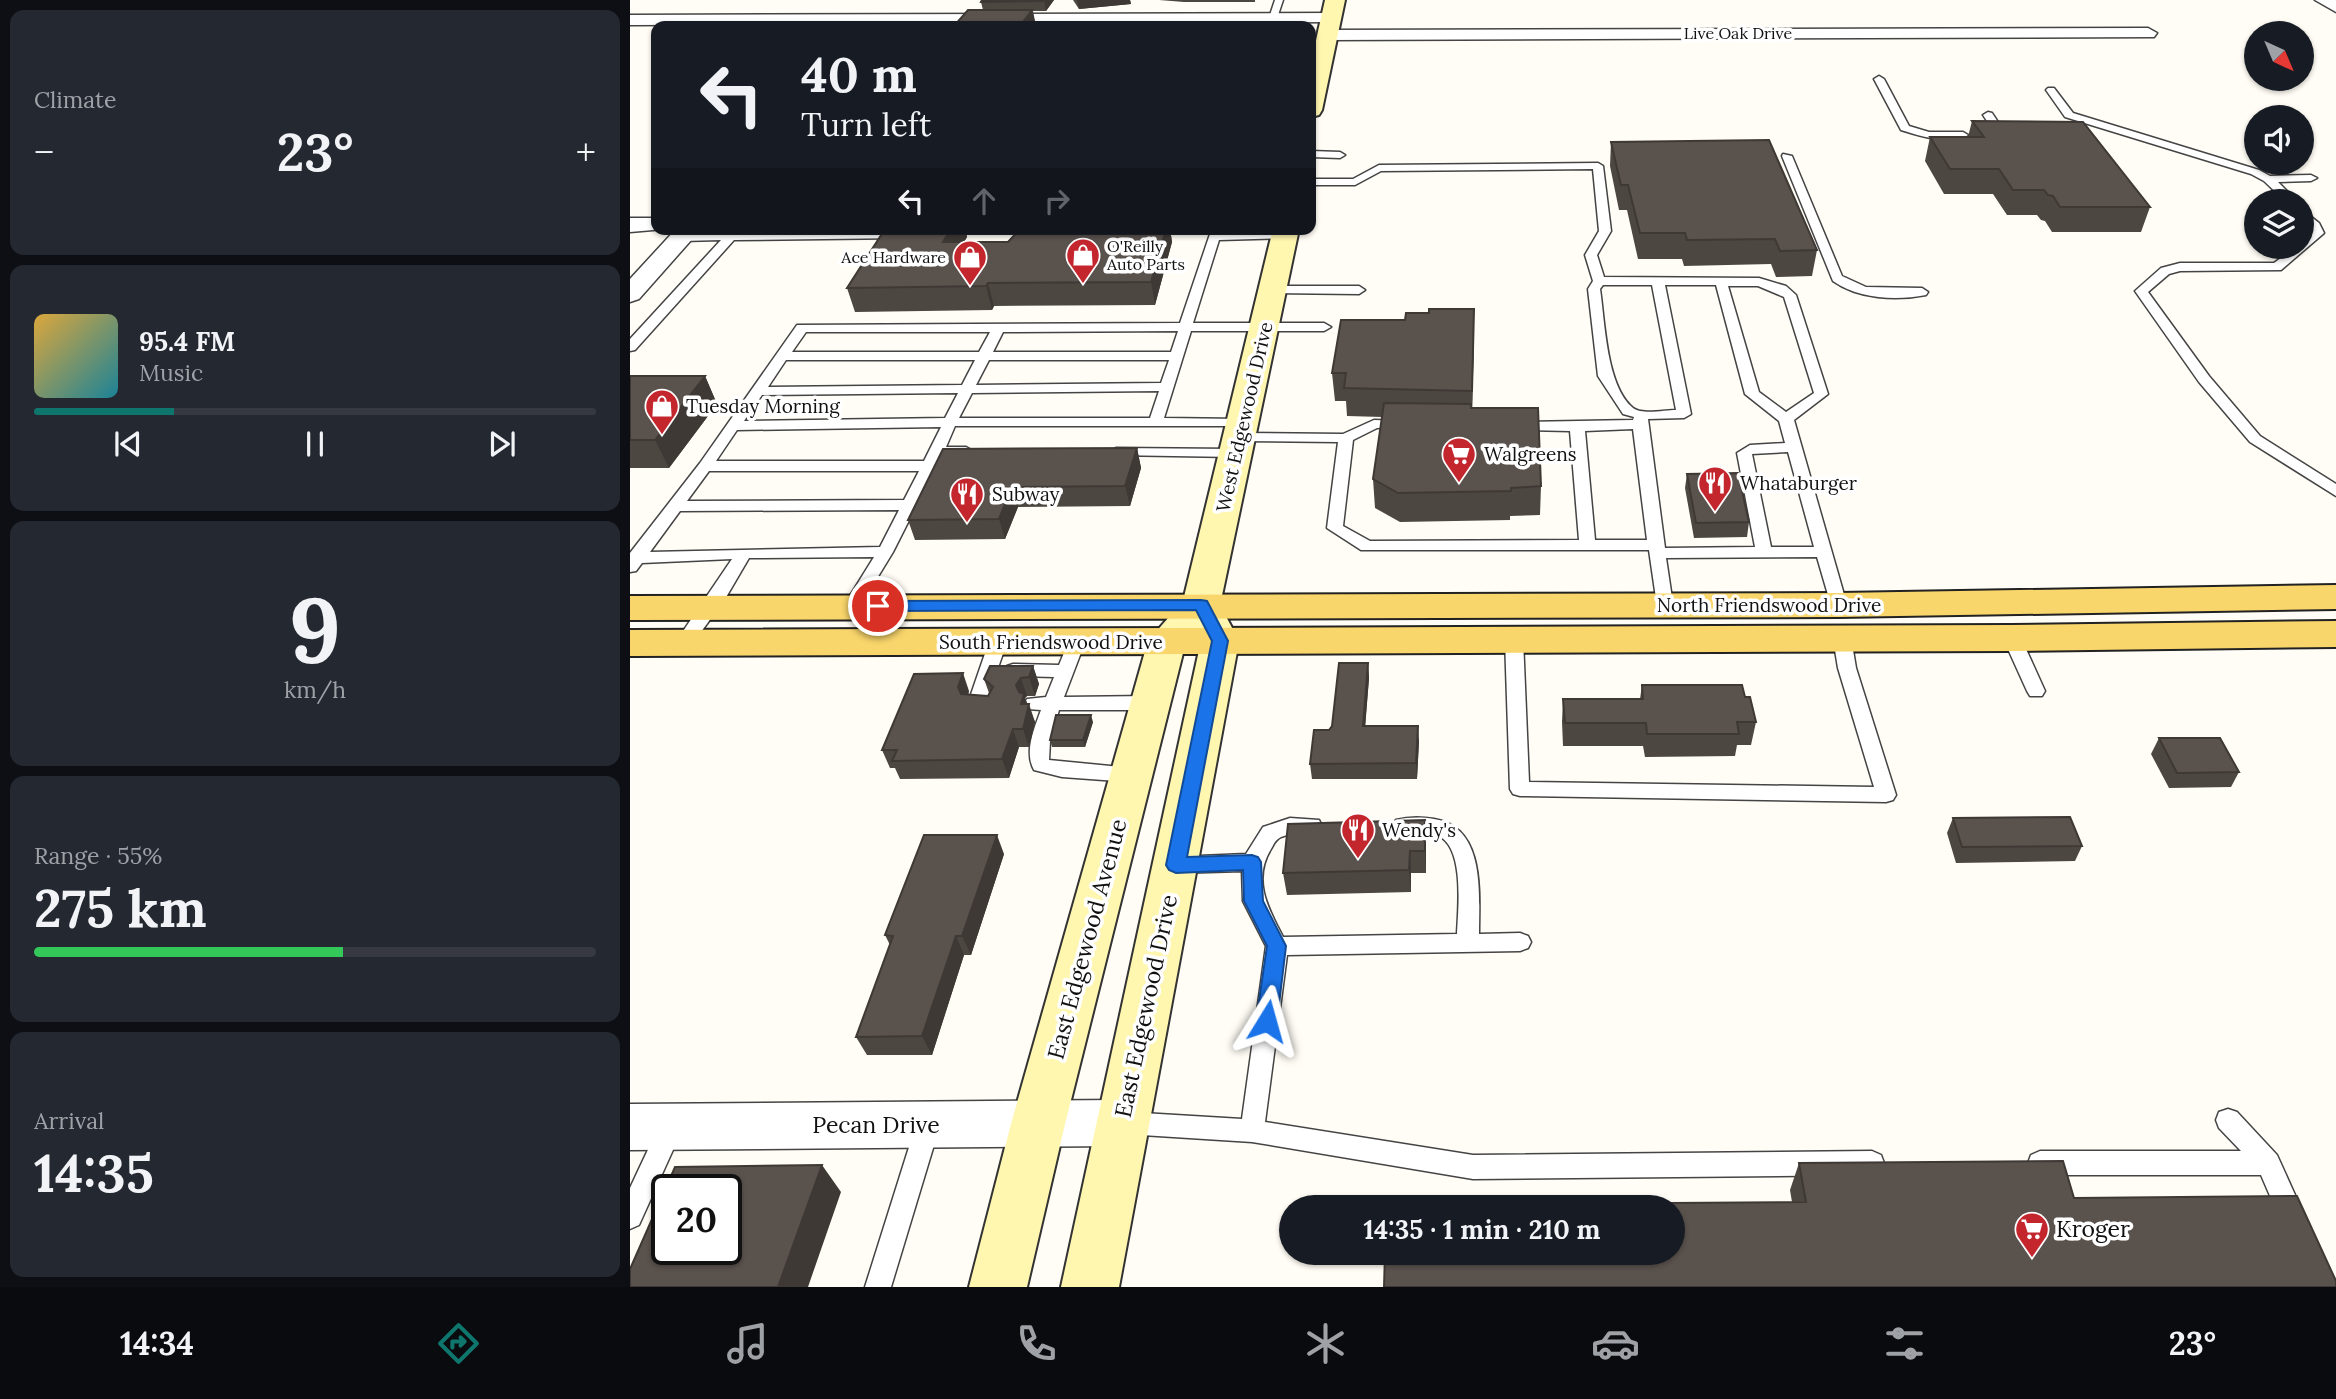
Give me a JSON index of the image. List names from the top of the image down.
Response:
{
  "streets": {
    "main road": [
      "West Edgewood Drive",
      "North Friendswood Drive",
      "South Friendswood Drive",
      "East Edgewood Avenue",
      "East Edgewood Drive"
    ],
    "street": ["Live Oak Drive", "Pecan Drive"]
  },
  "crossings": [
    ["West Edgewood Drive", "North Friendswood Drive"],
    ["West Edgewood Drive", "South Friendswood Drive"],
    ["West Edgewood Drive", "East Edgewood Avenue"],
    ["North Friendswood Drive", "South Friendswood Drive"],
    ["North Friendswood Drive", "East Edgewood Avenue"],
    ["North Friendswood Drive", "East Edgewood Drive"],
    ["South Friendswood Drive", "East Edgewood Avenue"],
    ["South Friendswood Drive", "East Edgewood Drive"],
    ["East Edgewood Avenue", "Pecan Drive"],
    ["East Edgewood Drive", "Pecan Drive"]
  ],
  "places": {
    "shop": ["O'Reilly Auto Parts", "Ace Hardware", "Tuesday Morning"],
    "supermarket": ["Walgreens", "Kroger"],
    "restaurant": ["Whataburger", "Subway", "Wendy's"]
  },
  "north": "bottom right",
  "page": {
    "tile": [
      "Climate",
      ["9", "km/h"],
      ["Range · 55%", "275 km"],
      ["Arrival", "14:35"]
    ],
    "turn": ["40 m", "Turn left"],
    "heat": ["−", "23°", "+"],
    "song": ["95.4 FM", "Music"],
    "limit": "20",
    "trip": "14:35 · 1 min · 210 m",
    "tabs": ["14:34", "23°"]
  }
}
